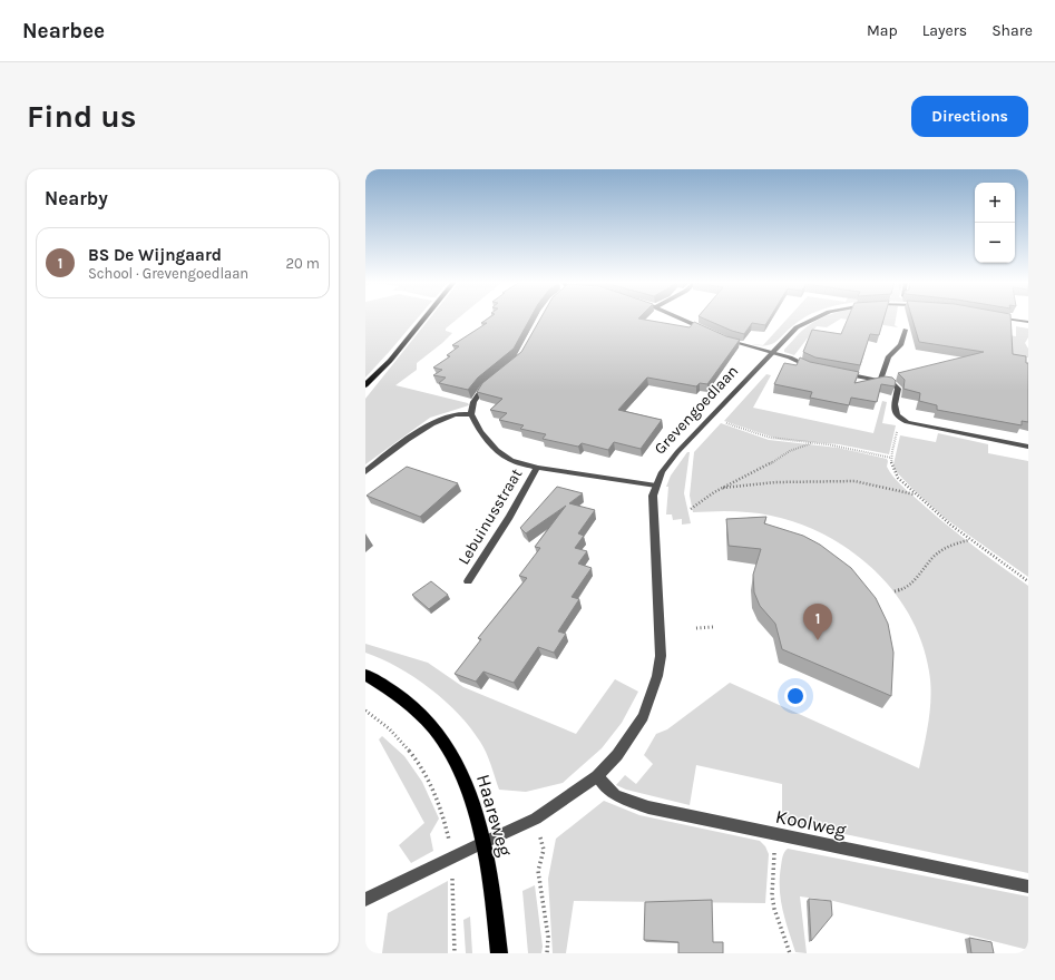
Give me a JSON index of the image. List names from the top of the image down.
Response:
{
  "streets": {
    "main road": ["Haareweg"],
    "street": ["Grevengoedlaan", "Lebuinusstraat", "Koolweg"]
  },
  "crossings": [
    ["Grevengoedlaan", "Lebuinusstraat"],
    ["Grevengoedlaan", "Haareweg"],
    ["Grevengoedlaan", "Koolweg"]
  ],
  "page": {
    "header": "Nearbee",
    "nav": ["Map", "Layers", "Share"],
    "buttons": "Directions",
    "title": "Find us",
    "heading": "Nearby",
    "map_buttons": ["+", "−"],
    "list": [
      {
        "mark": "1",
        "name": "BS De Wijngaard",
        "note": "School · Grevengoedlaan",
        "value": "20 m"
      }
    ],
    "pins": "1"
  }
}
